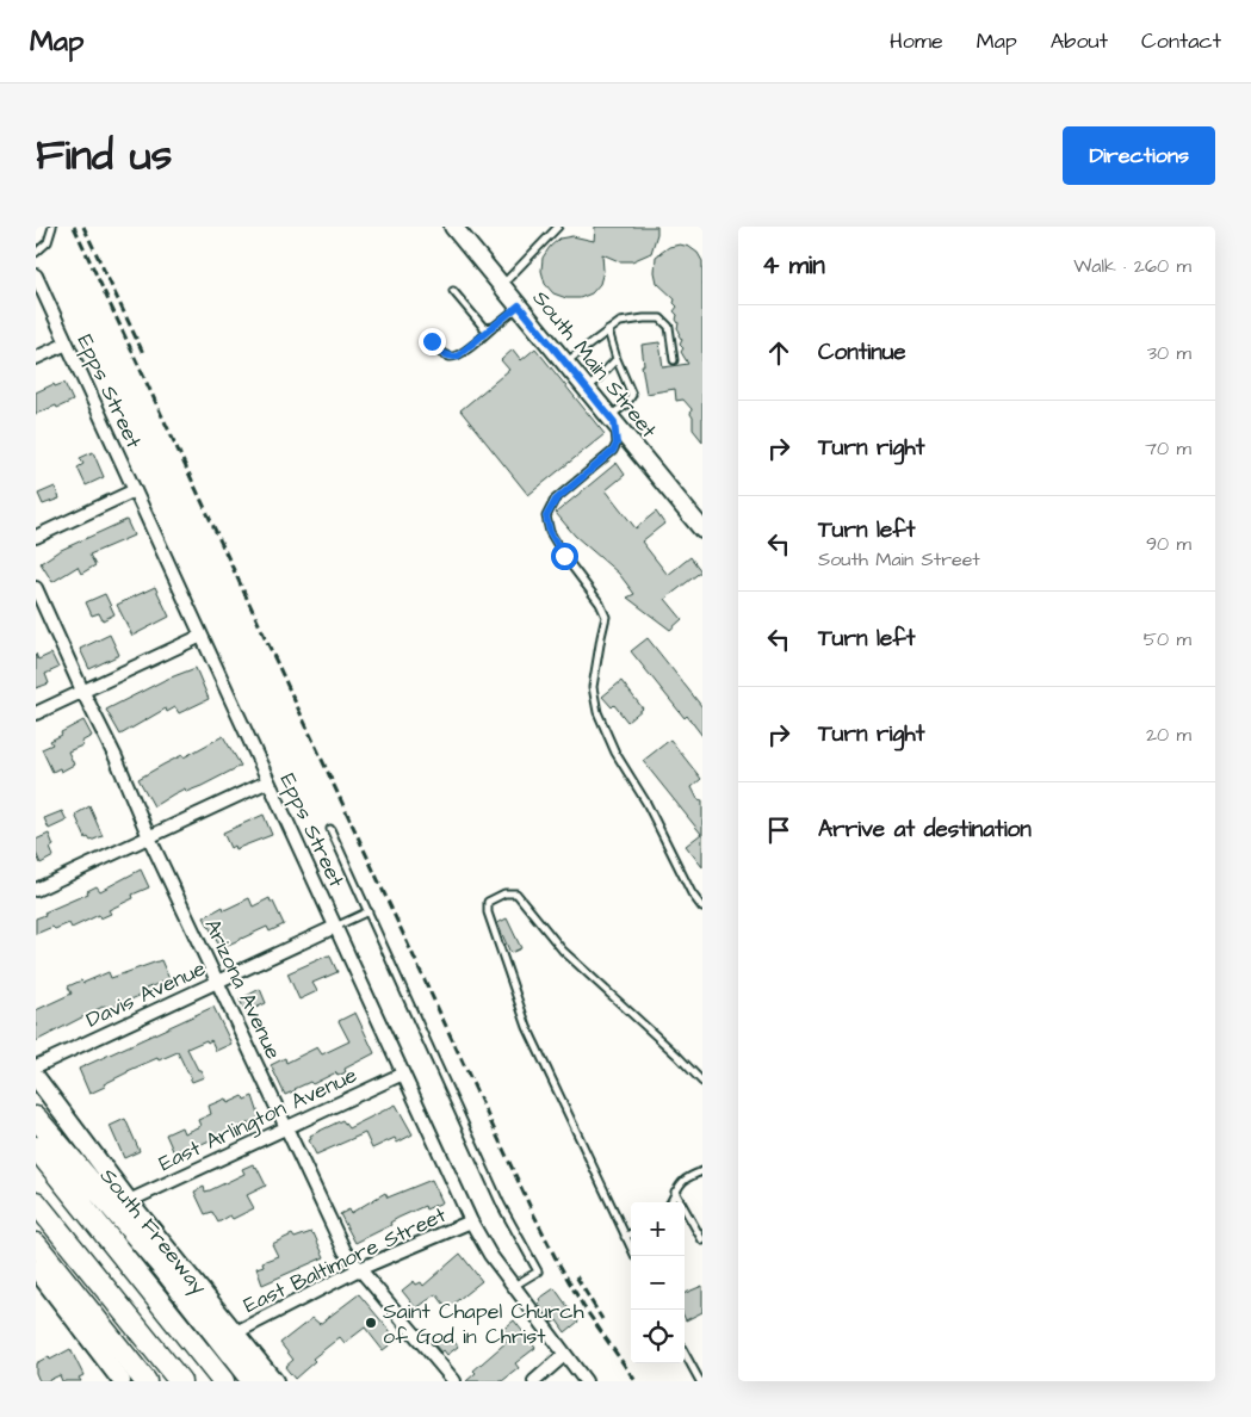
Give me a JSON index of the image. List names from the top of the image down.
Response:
{
  "streets": {
    "highway": ["South Freeway"],
    "main road": ["South Main Street"],
    "street": [
      "Epps Street",
      "Arizona Avenue",
      "Davis Avenue",
      "East Arlington Avenue",
      "East Baltimore Street"
    ]
  },
  "crossings": [
    ["Epps Street", "Davis Avenue"],
    ["Epps Street", "East Arlington Avenue"],
    ["Epps Street", "East Baltimore Street"],
    ["Arizona Avenue", "Davis Avenue"],
    ["Arizona Avenue", "East Arlington Avenue"],
    ["Arizona Avenue", "East Baltimore Street"],
    ["East Arlington Avenue", "South Freeway"],
    ["South Freeway", "East Baltimore Street"]
  ],
  "places": ["Saint Chapel Church of God in Christ"],
  "page": {
    "header": "Map",
    "nav": [
      "Home",
      "Map",
      "About",
      "Contact"
    ],
    "title": "Find us",
    "buttons": "Directions",
    "heading": ["4 min", "Walk · 260 m"],
    "list": [
      ["Continue", "30 m"],
      ["Turn right", "70 m"],
      ["Turn left", "South Main Street", "90 m"],
      ["Turn left", "50 m"],
      ["Turn right", "20 m"],
      "Arrive at destination"
    ],
    "map_buttons": ["+", "−"]
  }
}
